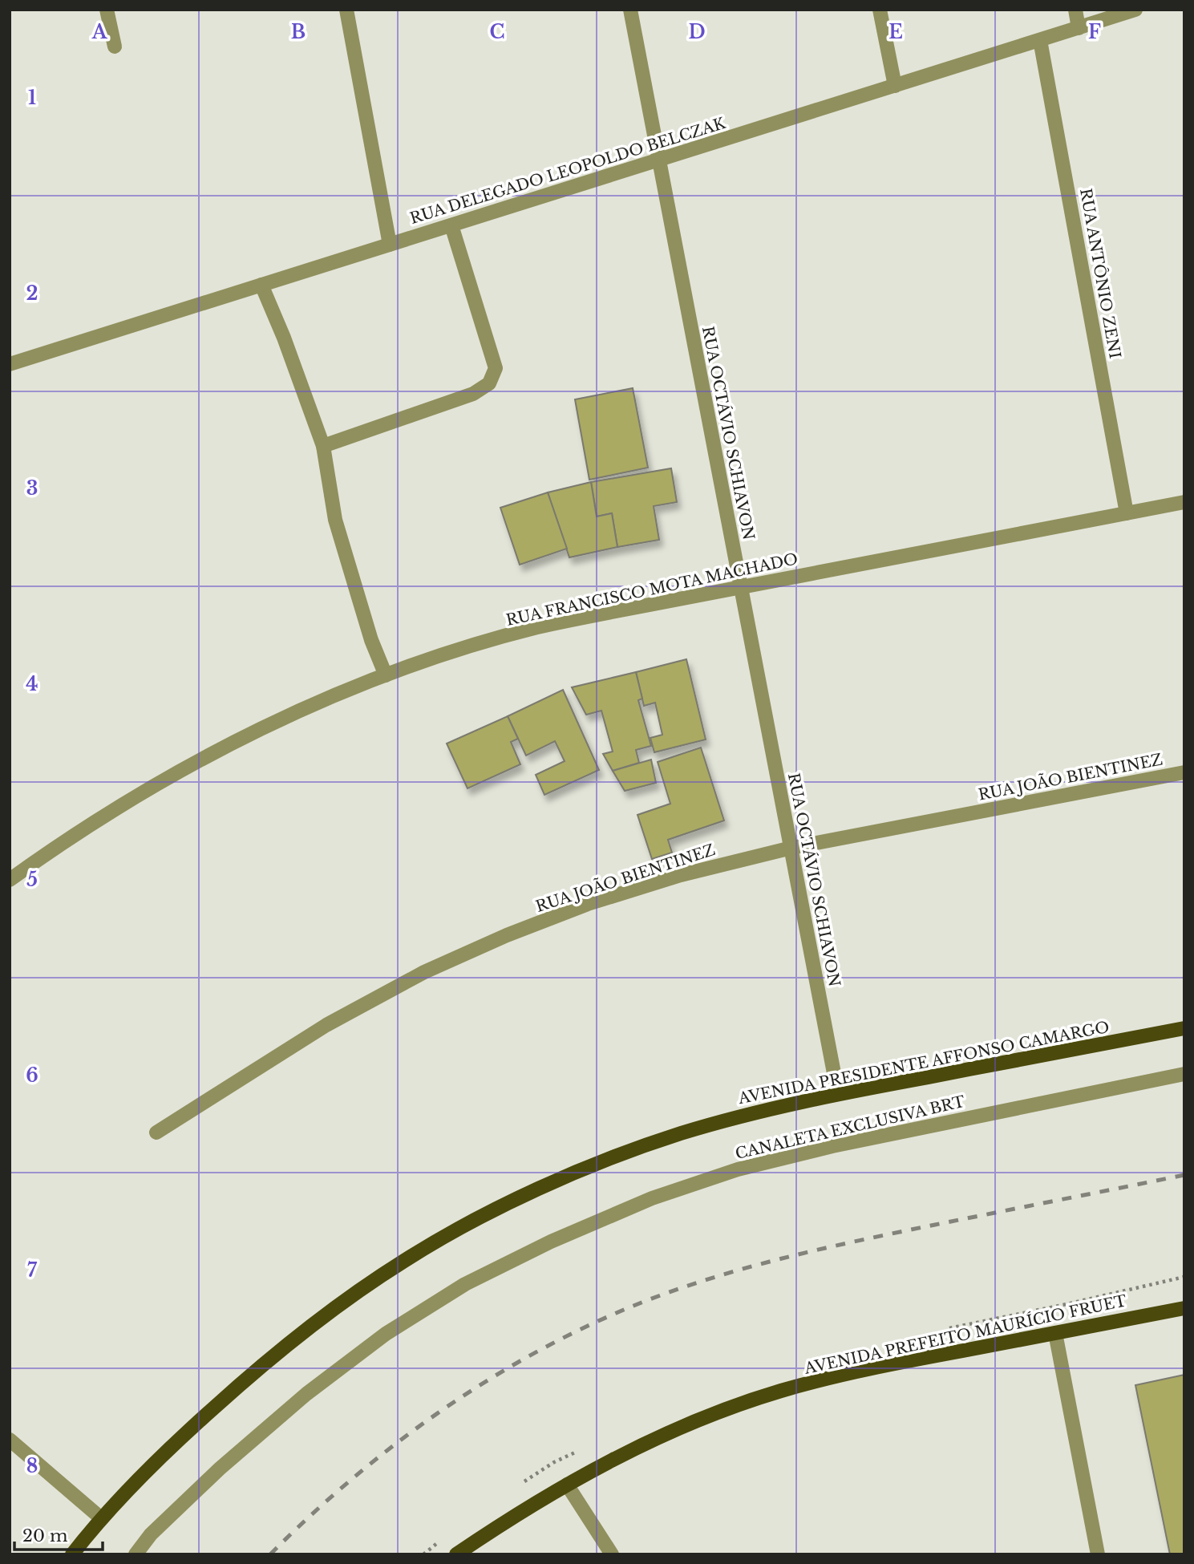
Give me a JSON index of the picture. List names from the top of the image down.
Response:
{
  "streets": {
    "main road": ["AVENIDA PRESIDENTE AFFONSO CAMARGO", "AVENIDA PREFEITO MAURÍCIO FRUET"],
    "street": [
      "RUA DELEGADO LEOPOLDO BELCZAK",
      "RUA ANTÔNIO ZENI",
      "RUA OCTÁVIO SCHIAVON",
      "RUA FRANCISCO MOTA MACHADO",
      "RUA JOÃO BIENTINEZ",
      "CANALETA EXCLUSIVA BRT"
    ]
  },
  "crossings": [
    ["RUA DELEGADO LEOPOLDO BELCZAK", "RUA ANTÔNIO ZENI"],
    ["RUA DELEGADO LEOPOLDO BELCZAK", "RUA OCTÁVIO SCHIAVON"],
    ["RUA ANTÔNIO ZENI", "RUA FRANCISCO MOTA MACHADO"],
    ["RUA OCTÁVIO SCHIAVON", "RUA FRANCISCO MOTA MACHADO"],
    ["RUA OCTÁVIO SCHIAVON", "RUA JOÃO BIENTINEZ"],
    ["RUA OCTÁVIO SCHIAVON", "AVENIDA PRESIDENTE AFFONSO CAMARGO"]
  ],
  "scale_bar": "20 m",
  "grid": {
    "columns": [
      "A",
      "B",
      "C",
      "D",
      "E",
      "F"
    ],
    "rows": [
      "1",
      "2",
      "3",
      "4",
      "5",
      "6",
      "7",
      "8"
    ]
  }
}
